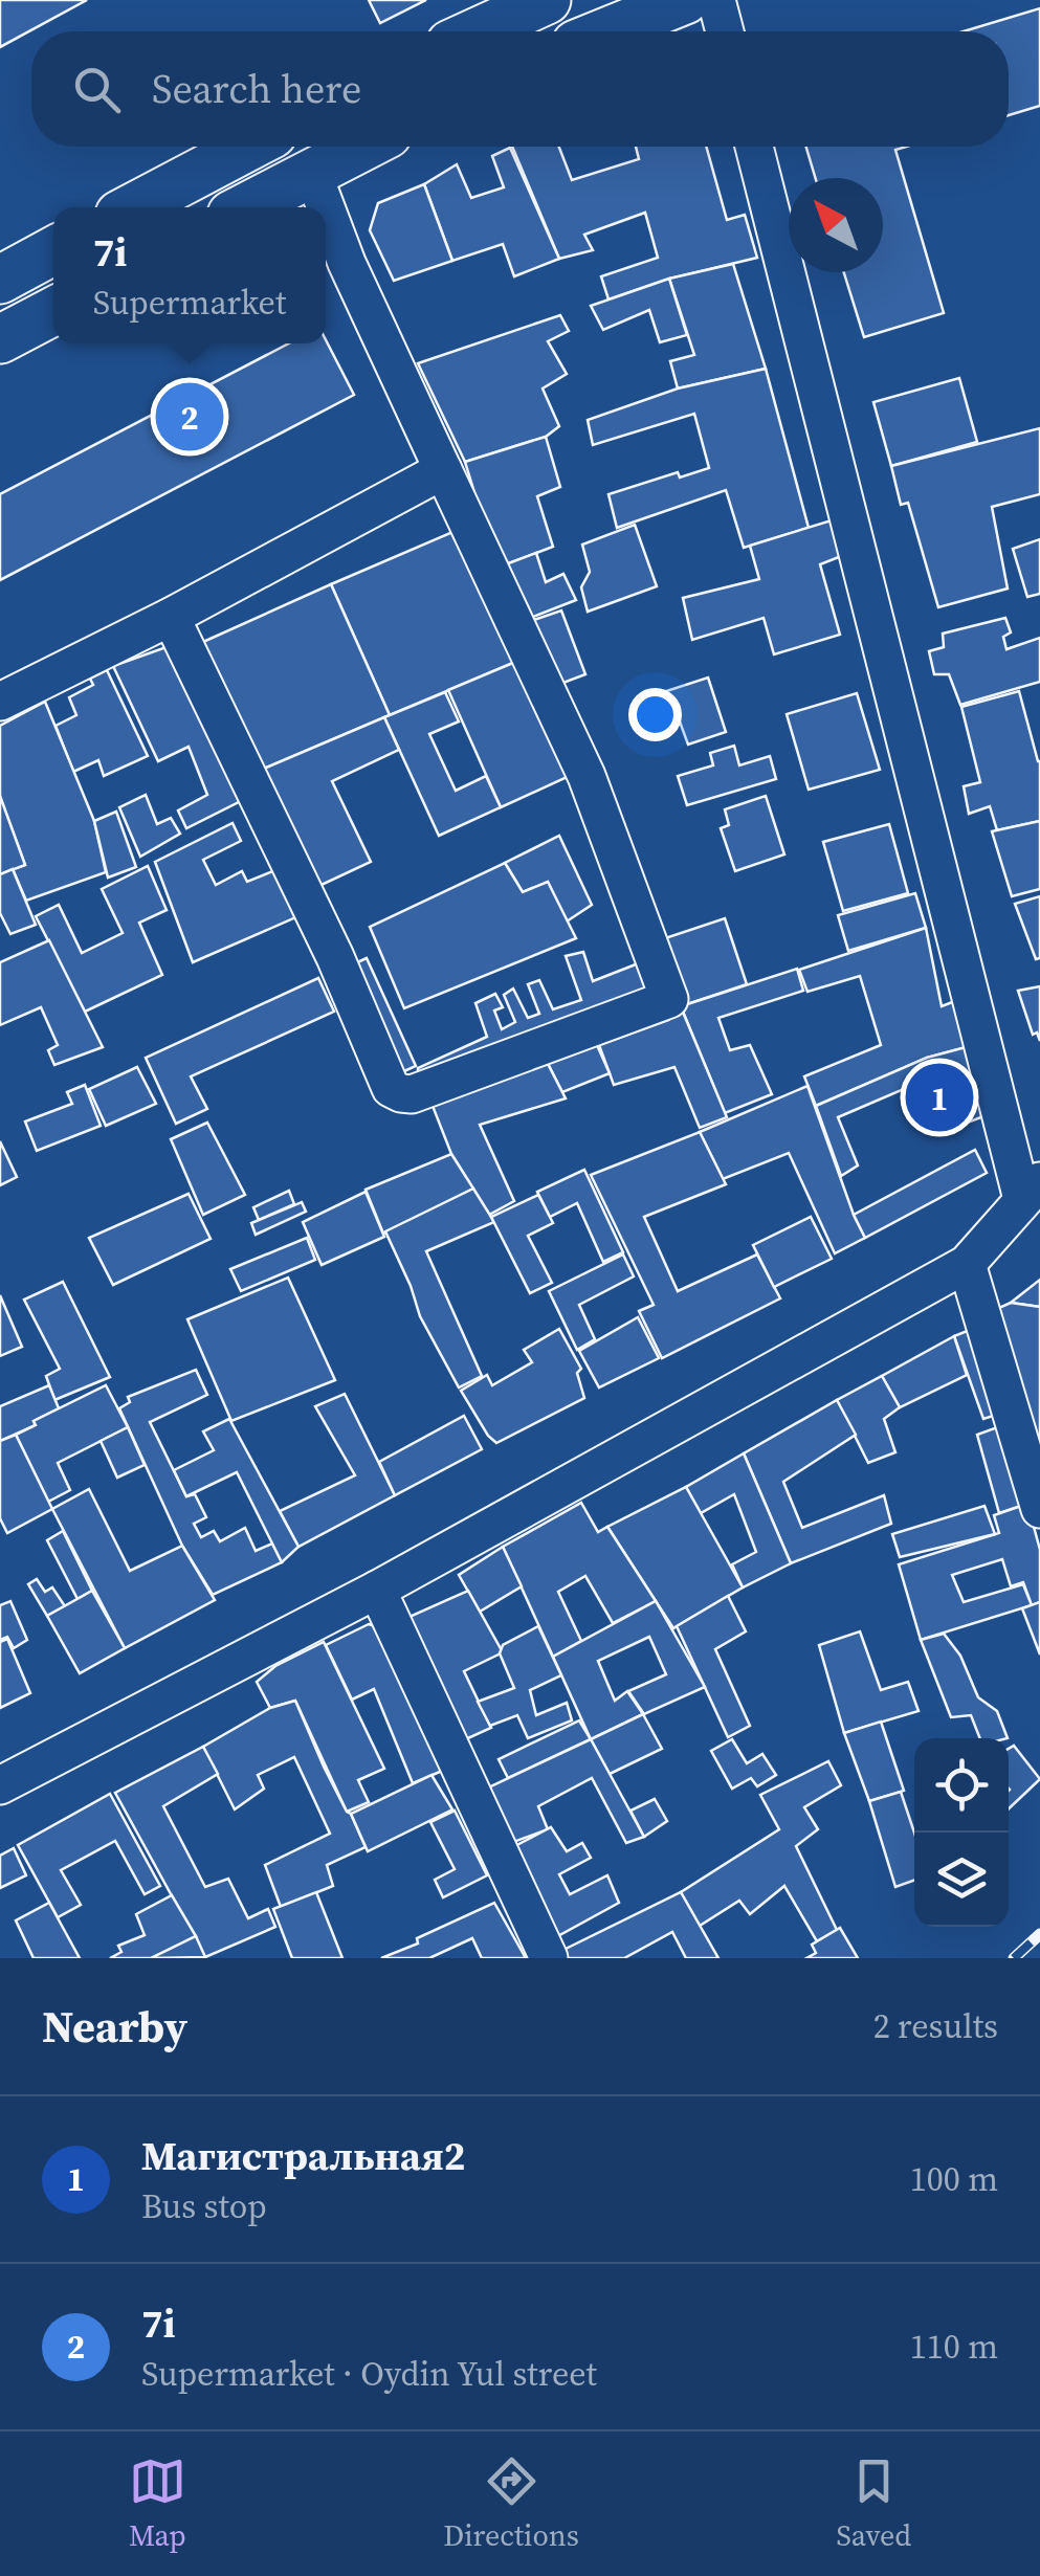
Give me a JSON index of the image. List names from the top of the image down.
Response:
{
  "north": "top left",
  "page": {
    "search": "Search here",
    "popup": ["7i", "Supermarket"],
    "pins": ["2", "1"],
    "heading": ["Nearby", "2 results"],
    "list": [
      {
        "mark": "1",
        "name": "Магистральная2",
        "note": "Bus stop",
        "value": "100 m"
      },
      {
        "mark": "2",
        "name": "7i",
        "note": "Supermarket · Oydin Yul street",
        "value": "110 m"
      }
    ],
    "nav": ["Map", "Directions", "Saved"]
  }
}
